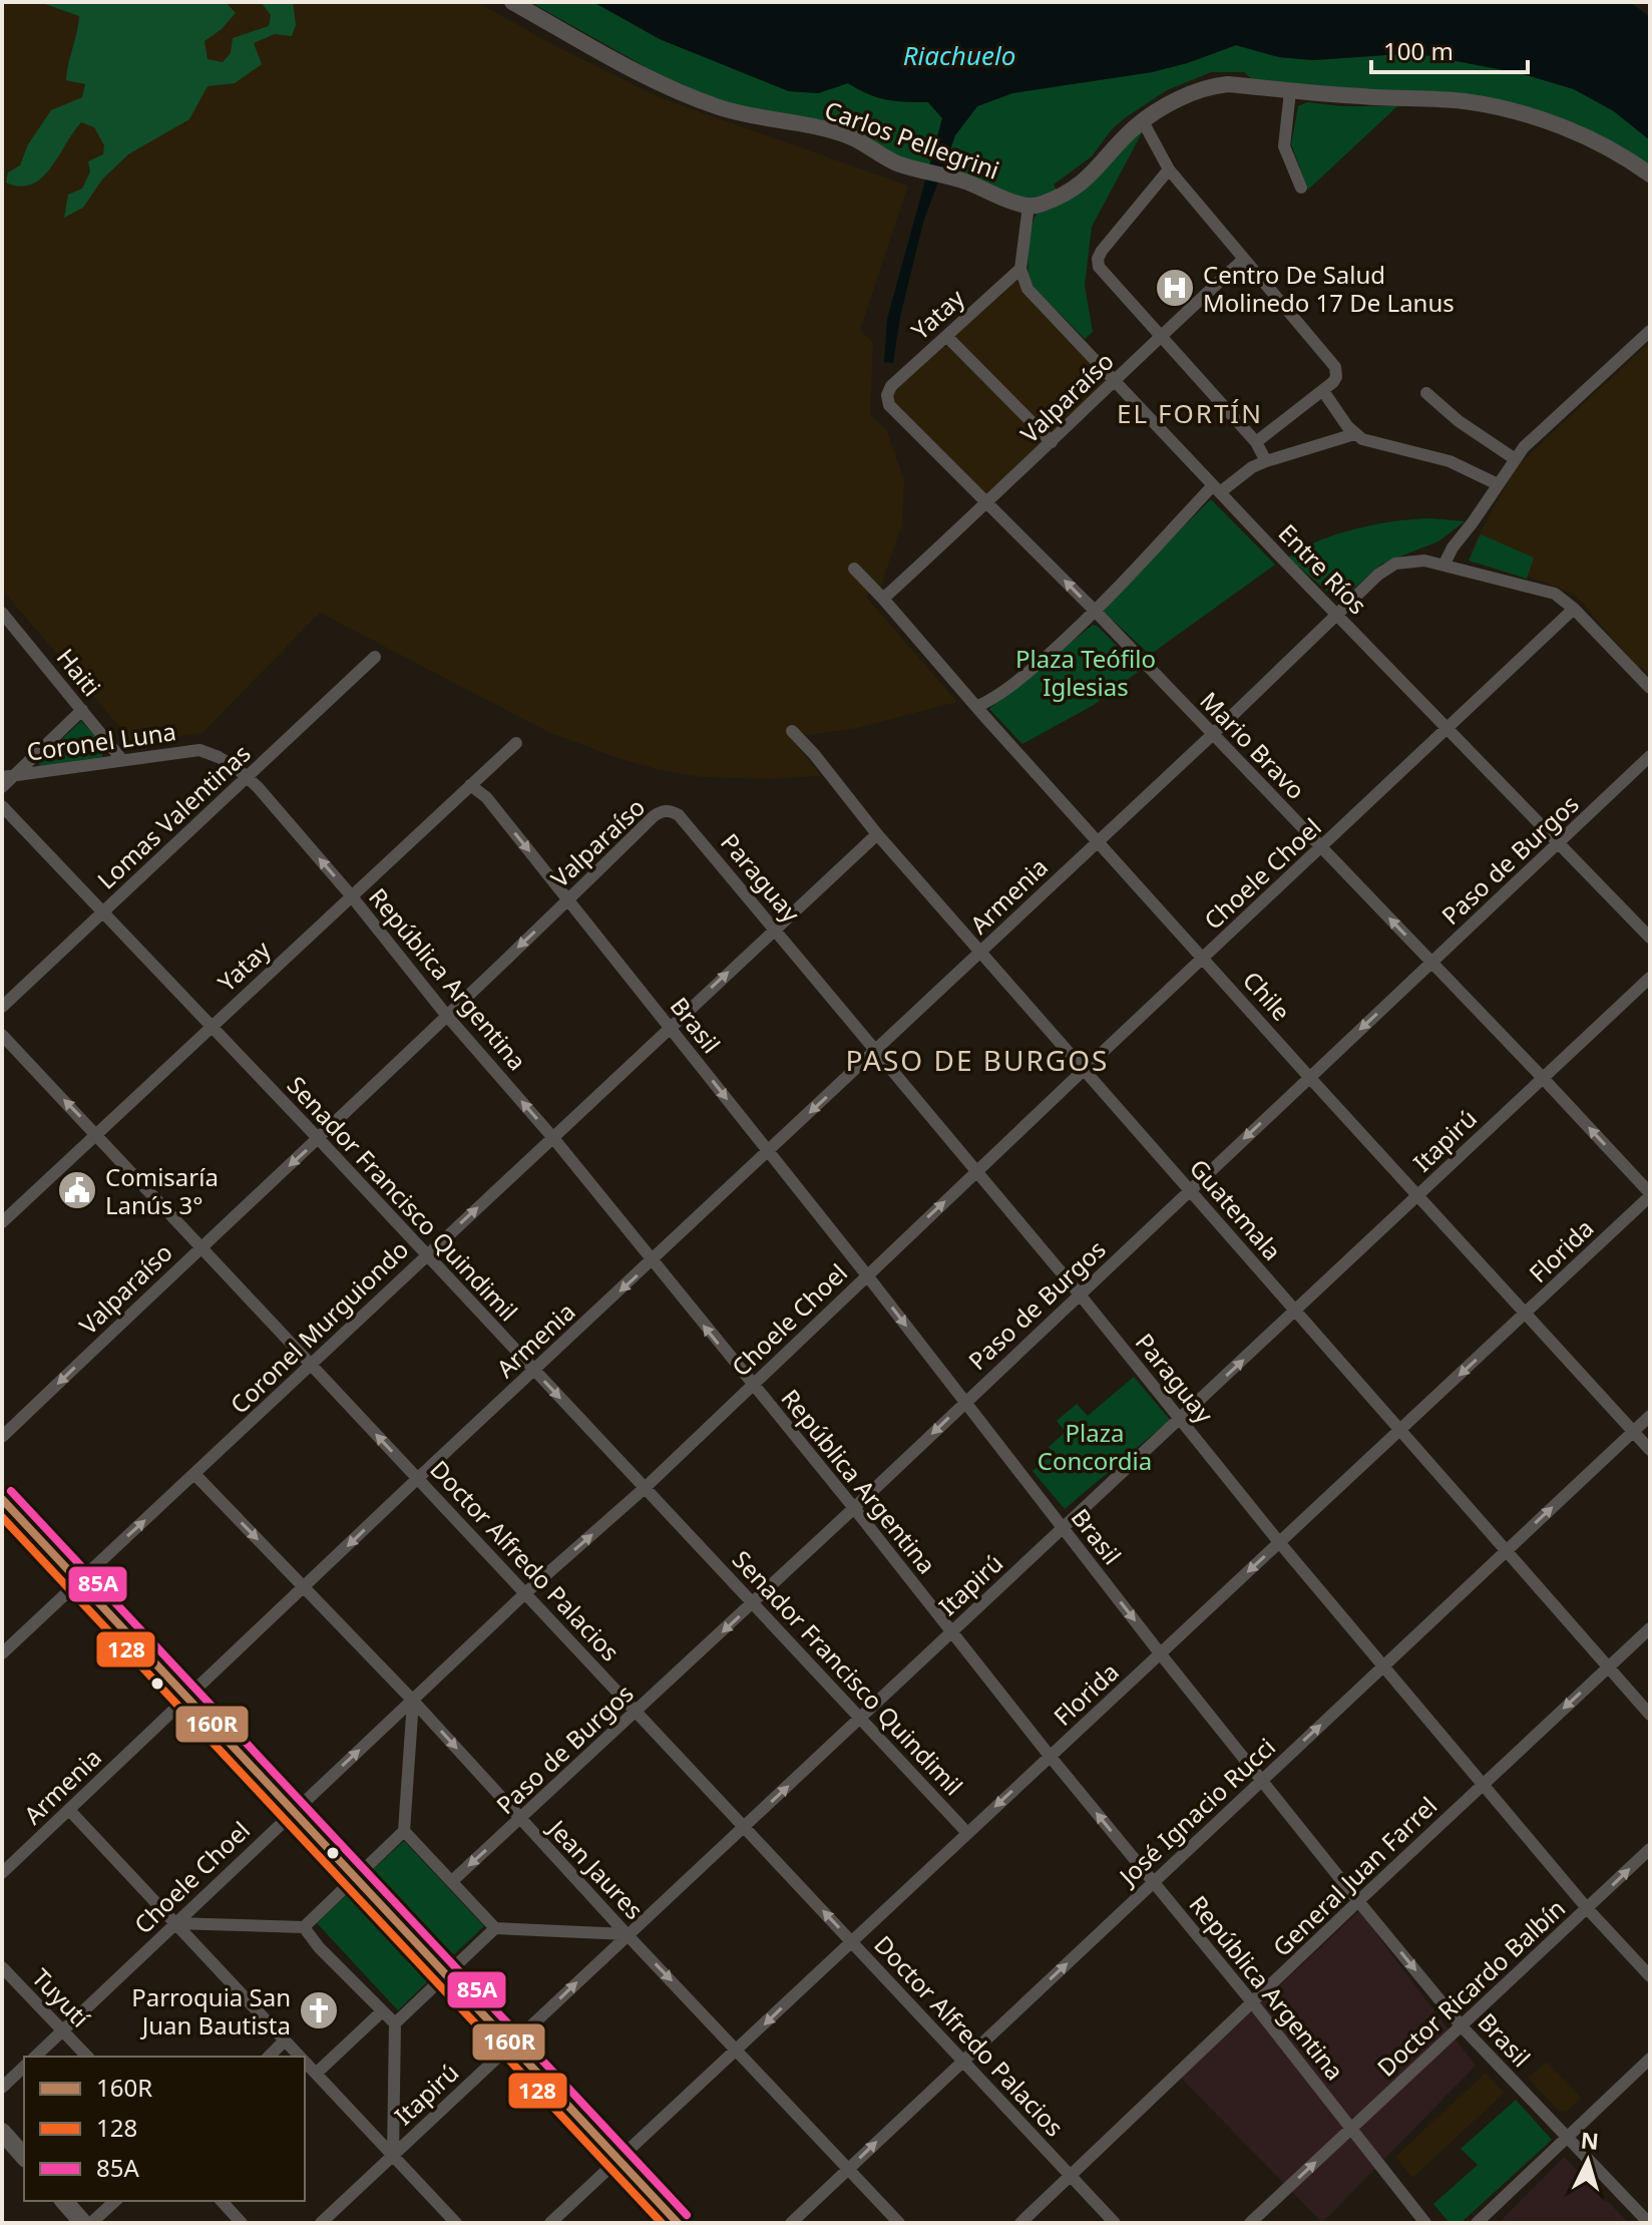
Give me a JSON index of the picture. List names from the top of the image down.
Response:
{
  "streets": {
    "street": [
      "Carlos Pellegrini",
      "Yatay",
      "Valparaíso",
      "Entre Ríos",
      "Haiti",
      "Coronel Luna",
      "Mario Bravo",
      "Lomas Valentinas",
      "Paso de Burgos",
      "Choele Choel",
      "Paraguay",
      "Armenia",
      "República Argentina",
      "Chile",
      "Brasil",
      "Itapirú",
      "Senador Francisco Quindimil",
      "Guatemala",
      "Florida",
      "Coronel Murguiondo",
      "Doctor Alfredo Palacios",
      "José Ignacio Rucci",
      "Jean Jaures",
      "General Juan Farrel",
      "Doctor Ricardo Balbín",
      "Tuyutí"
    ]
  },
  "crossings": [
    ["Yatay", "Entre Ríos"],
    ["Yatay", "Mario Bravo"],
    ["Yatay", "República Argentina"],
    ["Yatay", "Brasil"],
    ["Yatay", "Senador Francisco Quindimil"],
    ["Yatay", "Doctor Alfredo Palacios"],
    ["Valparaíso", "Entre Ríos"],
    ["Valparaíso", "Mario Bravo"],
    ["Valparaíso", "Paraguay"],
    ["Valparaíso", "República Argentina"],
    ["Valparaíso", "Chile"],
    ["Valparaíso", "Brasil"],
    ["Valparaíso", "Senador Francisco Quindimil"],
    ["Valparaíso", "Doctor Alfredo Palacios"],
    ["Entre Ríos", "Paso de Burgos"],
    ["Entre Ríos", "Choele Choel"],
    ["Entre Ríos", "Armenia"],
    ["Haiti", "Coronel Luna"],
    ["Coronel Luna", "Lomas Valentinas"],
    ["Coronel Luna", "República Argentina"],
    ["Mario Bravo", "Paso de Burgos"],
    ["Mario Bravo", "Choele Choel"],
    ["Mario Bravo", "Armenia"],
    ["Mario Bravo", "Itapirú"],
    ["Mario Bravo", "Florida"],
    ["Lomas Valentinas", "República Argentina"],
    ["Lomas Valentinas", "Senador Francisco Quindimil"],
    ["Paso de Burgos", "Paraguay"],
    ["Paso de Burgos", "República Argentina"],
    ["Paso de Burgos", "Chile"],
    ["Paso de Burgos", "Brasil"],
    ["Paso de Burgos", "Senador Francisco Quindimil"],
    ["Paso de Burgos", "Guatemala"],
    ["Paso de Burgos", "Doctor Alfredo Palacios"],
    ["Paso de Burgos", "Jean Jaures"],
    ["Choele Choel", "Paraguay"],
    ["Choele Choel", "Armenia"],
    ["Choele Choel", "República Argentina"],
    ["Choele Choel", "Chile"],
    ["Choele Choel", "Brasil"],
    ["Choele Choel", "Senador Francisco Quindimil"],
    ["Choele Choel", "Guatemala"],
    ["Choele Choel", "Doctor Alfredo Palacios"],
    ["Choele Choel", "Jean Jaures"],
    ["Choele Choel", "Tuyutí"],
    ["Paraguay", "Armenia"],
    ["Paraguay", "Itapirú"],
    ["Paraguay", "Florida"],
    ["Paraguay", "Coronel Murguiondo"],
    ["Paraguay", "José Ignacio Rucci"],
    ["Paraguay", "General Juan Farrel"],
    ["Paraguay", "Doctor Ricardo Balbín"],
    ["Armenia", "República Argentina"],
    ["Armenia", "Chile"],
    ["Armenia", "Brasil"],
    ["Armenia", "Senador Francisco Quindimil"],
    ["Armenia", "Guatemala"],
    ["Armenia", "Doctor Alfredo Palacios"],
    ["Armenia", "Jean Jaures"],
    ["República Argentina", "Itapirú"],
    ["República Argentina", "Florida"],
    ["República Argentina", "Coronel Murguiondo"],
    ["República Argentina", "José Ignacio Rucci"],
    ["República Argentina", "General Juan Farrel"],
    ["República Argentina", "Doctor Ricardo Balbín"],
    ["Chile", "Itapirú"],
    ["Chile", "Florida"],
    ["Chile", "José Ignacio Rucci"],
    ["Brasil", "Itapirú"],
    ["Brasil", "Florida"],
    ["Brasil", "Coronel Murguiondo"],
    ["Brasil", "José Ignacio Rucci"],
    ["Brasil", "General Juan Farrel"],
    ["Brasil", "Doctor Ricardo Balbín"],
    ["Itapirú", "Senador Francisco Quindimil"],
    ["Itapirú", "Guatemala"],
    ["Itapirú", "Doctor Alfredo Palacios"],
    ["Itapirú", "Jean Jaures"],
    ["Senador Francisco Quindimil", "Florida"],
    ["Senador Francisco Quindimil", "Coronel Murguiondo"],
    ["Guatemala", "Florida"],
    ["Guatemala", "Coronel Murguiondo"],
    ["Guatemala", "José Ignacio Rucci"],
    ["Guatemala", "General Juan Farrel"],
    ["Florida", "Doctor Alfredo Palacios"],
    ["Florida", "Jean Jaures"],
    ["Coronel Murguiondo", "Doctor Alfredo Palacios"],
    ["Coronel Murguiondo", "Jean Jaures"],
    ["Doctor Alfredo Palacios", "José Ignacio Rucci"],
    ["Doctor Alfredo Palacios", "General Juan Farrel"],
    ["José Ignacio Rucci", "Jean Jaures"]
  ],
  "one_way": [
    "Valparaíso",
    "Mario Bravo",
    "Paso de Burgos",
    "Brasil",
    "Florida",
    "Coronel Murguiondo",
    "José Ignacio Rucci",
    "Jean Jaures",
    "Doctor Ricardo Balbín"
  ],
  "districts": ["EL FORTÍN", "PASO DE BURGOS"],
  "water": ["Riachuelo"],
  "parks": ["Plaza Teófilo Iglesias", "Plaza Concordia"],
  "places": {
    "hospital": ["Centro De Salud Molinedo 17 De Lanus"],
    "public building": ["Comisaría Lanús 3°"],
    "church": ["Parroquia San Juan Bautista"]
  },
  "lines": ["transit line 85A", "transit line 160R", "transit line 128"],
  "legend": ["160R", "128", "85A"],
  "scale_bar": "100 m",
  "north": "top"
}
